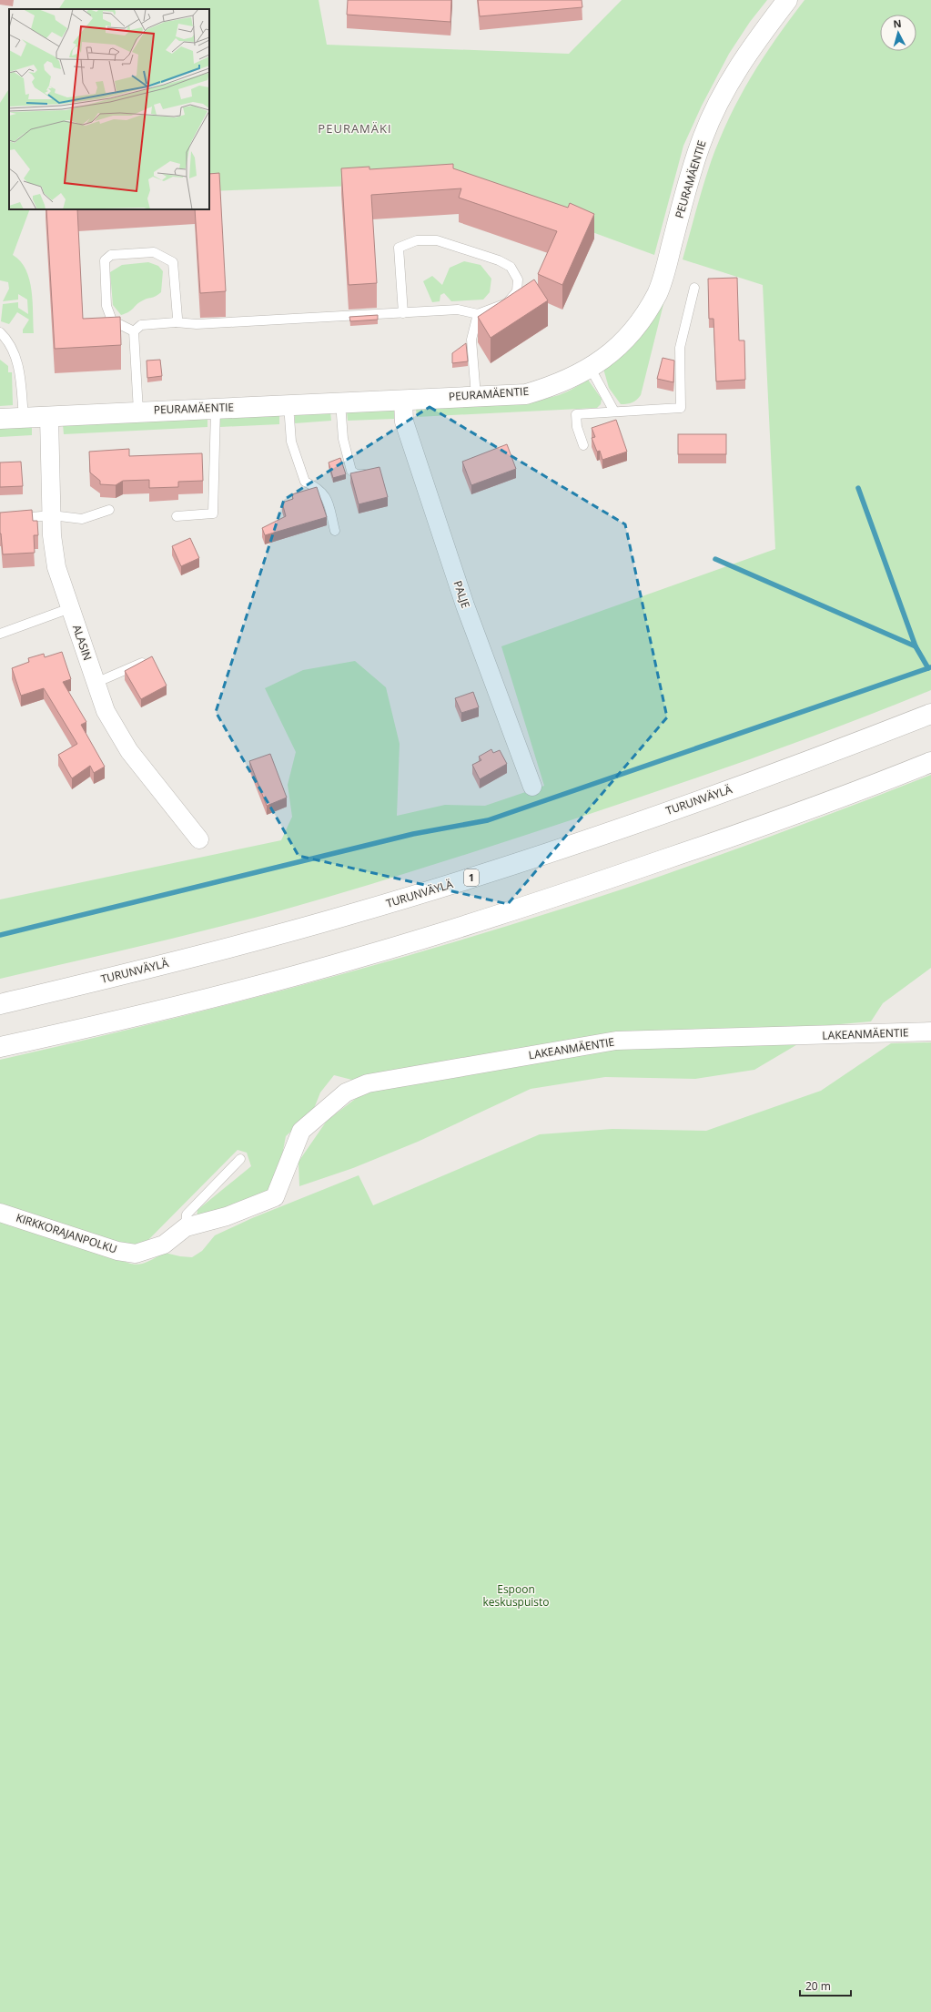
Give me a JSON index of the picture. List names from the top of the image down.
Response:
{
  "streets": {
    "main road": ["PEURAMÄENTIE", "TURUNVÄYLÄ", "1"],
    "street": [
      "PALJE",
      "ALASIN",
      "LAKEANMÄENTIE",
      "KIRKKORAJANPOLKU"
    ]
  },
  "crossings": [
    ["PEURAMÄENTIE", "PALJE"],
    ["PEURAMÄENTIE", "ALASIN"],
    ["LAKEANMÄENTIE", "KIRKKORAJANPOLKU"]
  ],
  "districts": ["PEURAMÄKI"],
  "parks": ["Espoon keskuspuisto"],
  "scale_bar": "20 m",
  "north": "top"
}
